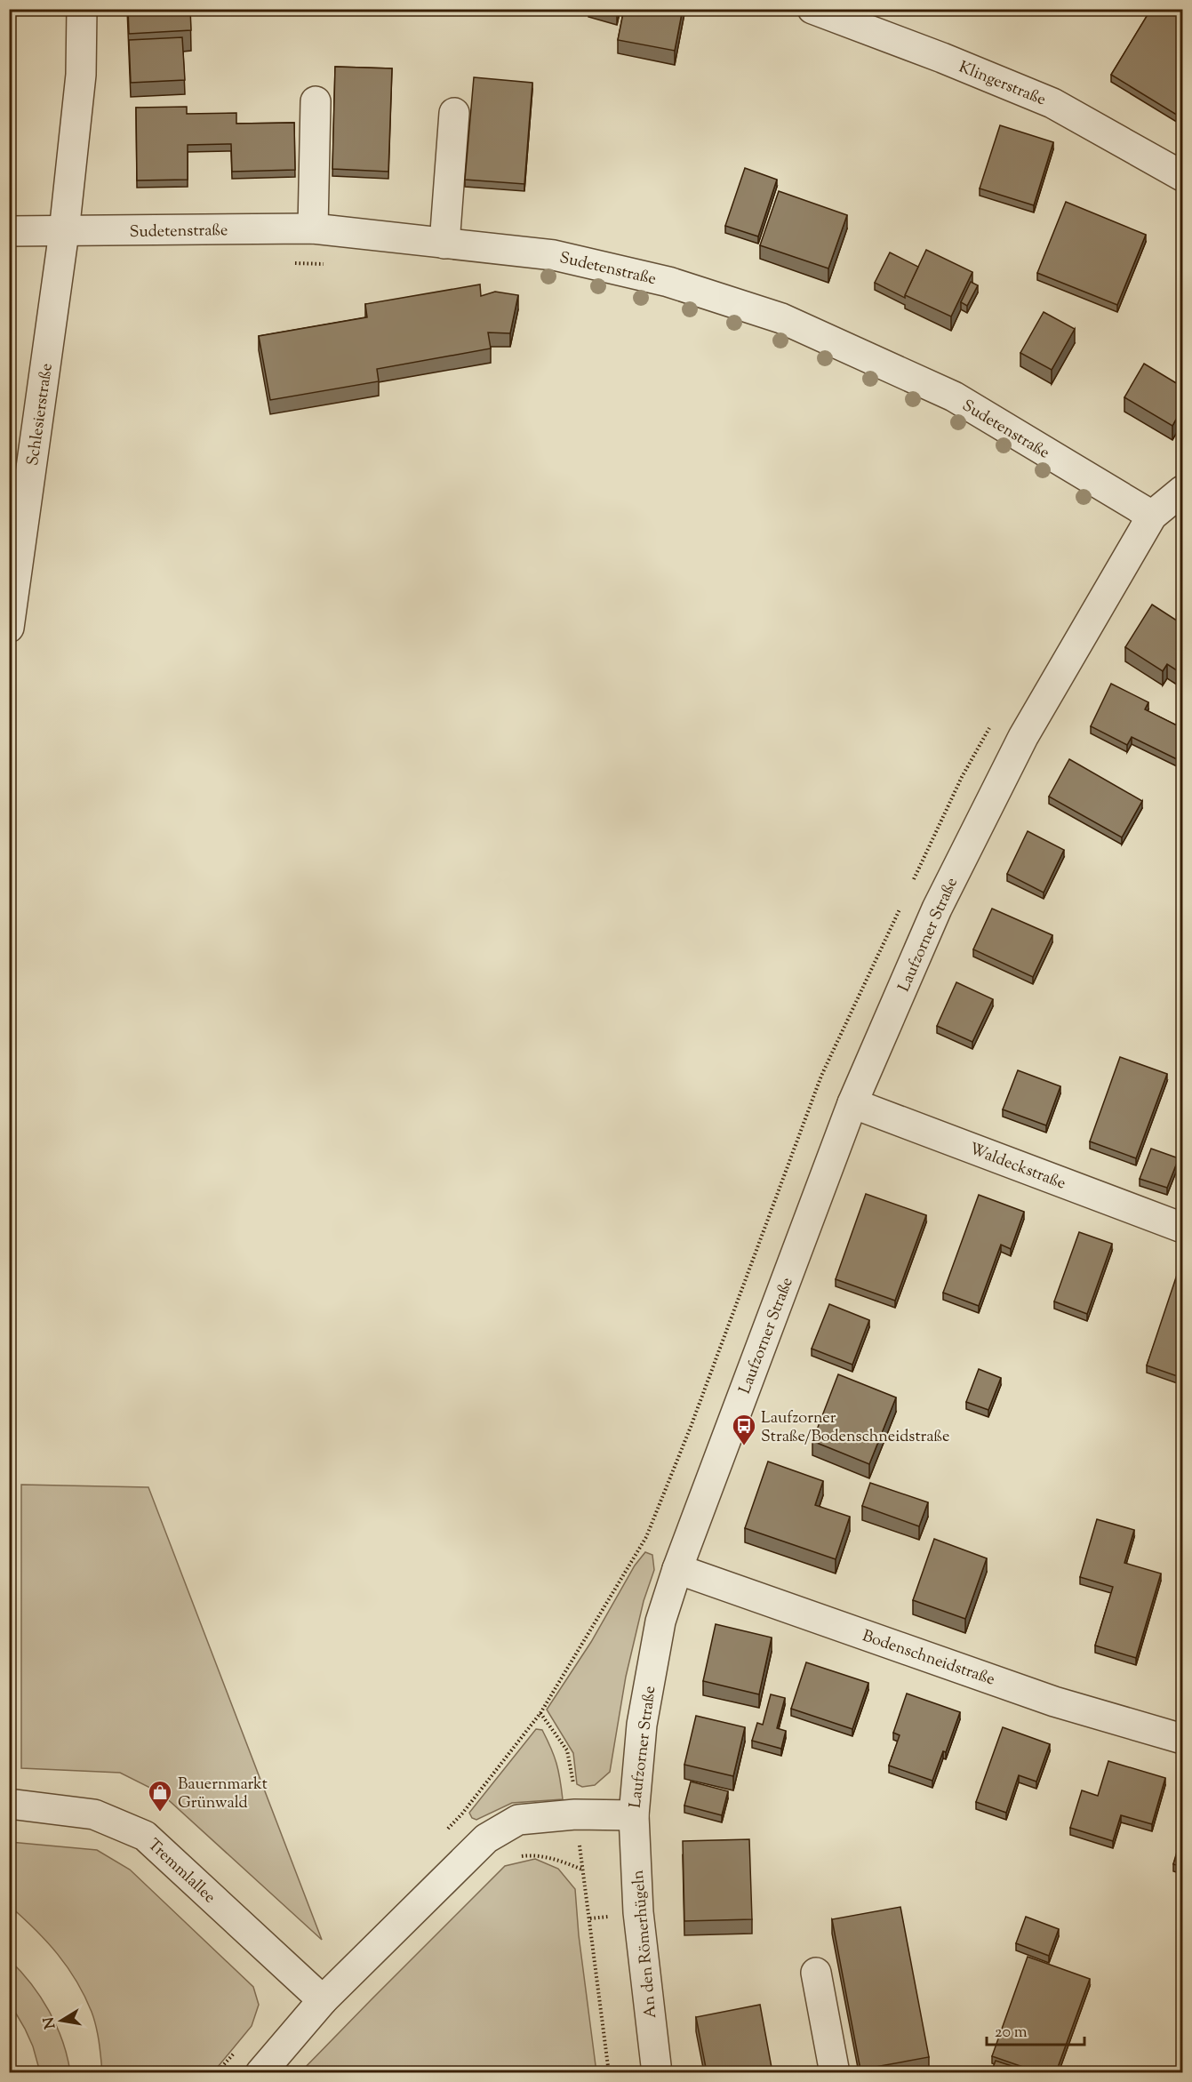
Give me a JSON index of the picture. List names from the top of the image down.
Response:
{
  "streets": {
    "street": [
      "Klingerstraße",
      "Sudetenstraße",
      "Schlesierstraße",
      "Laufzorner Straße",
      "Waldeckstraße",
      "Bodenschneidstraße",
      "Tremmlallee",
      "An den Römerhügeln"
    ]
  },
  "crossings": [
    ["Sudetenstraße", "Schlesierstraße"],
    ["Sudetenstraße", "Laufzorner Straße"],
    ["Laufzorner Straße", "Waldeckstraße"],
    ["Laufzorner Straße", "Bodenschneidstraße"],
    ["Laufzorner Straße", "Tremmlallee"],
    ["Laufzorner Straße", "An den Römerhügeln"]
  ],
  "places": {
    "bus stop": ["Laufzorner Straße/Bodenschneidstraße"],
    "shop": ["Bauernmarkt Grünwald"]
  },
  "scale_bar": "20 m",
  "north": "left"
}
